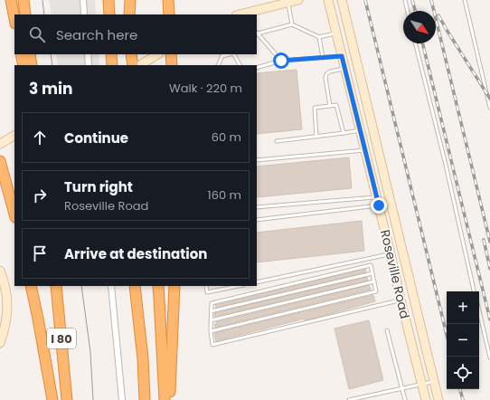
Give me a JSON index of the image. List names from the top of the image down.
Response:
{
  "streets": {
    "highway": ["I 80"],
    "main road": ["Roseville Road"]
  },
  "north": "bottom right",
  "page": {
    "search": "Search here",
    "heading": ["3 min", "Walk · 220 m"],
    "list": [
      ["Continue", "60 m"],
      ["Turn right", "Roseville Road", "160 m"],
      "Arrive at destination"
    ],
    "map_buttons": ["+", "−"]
  }
}
